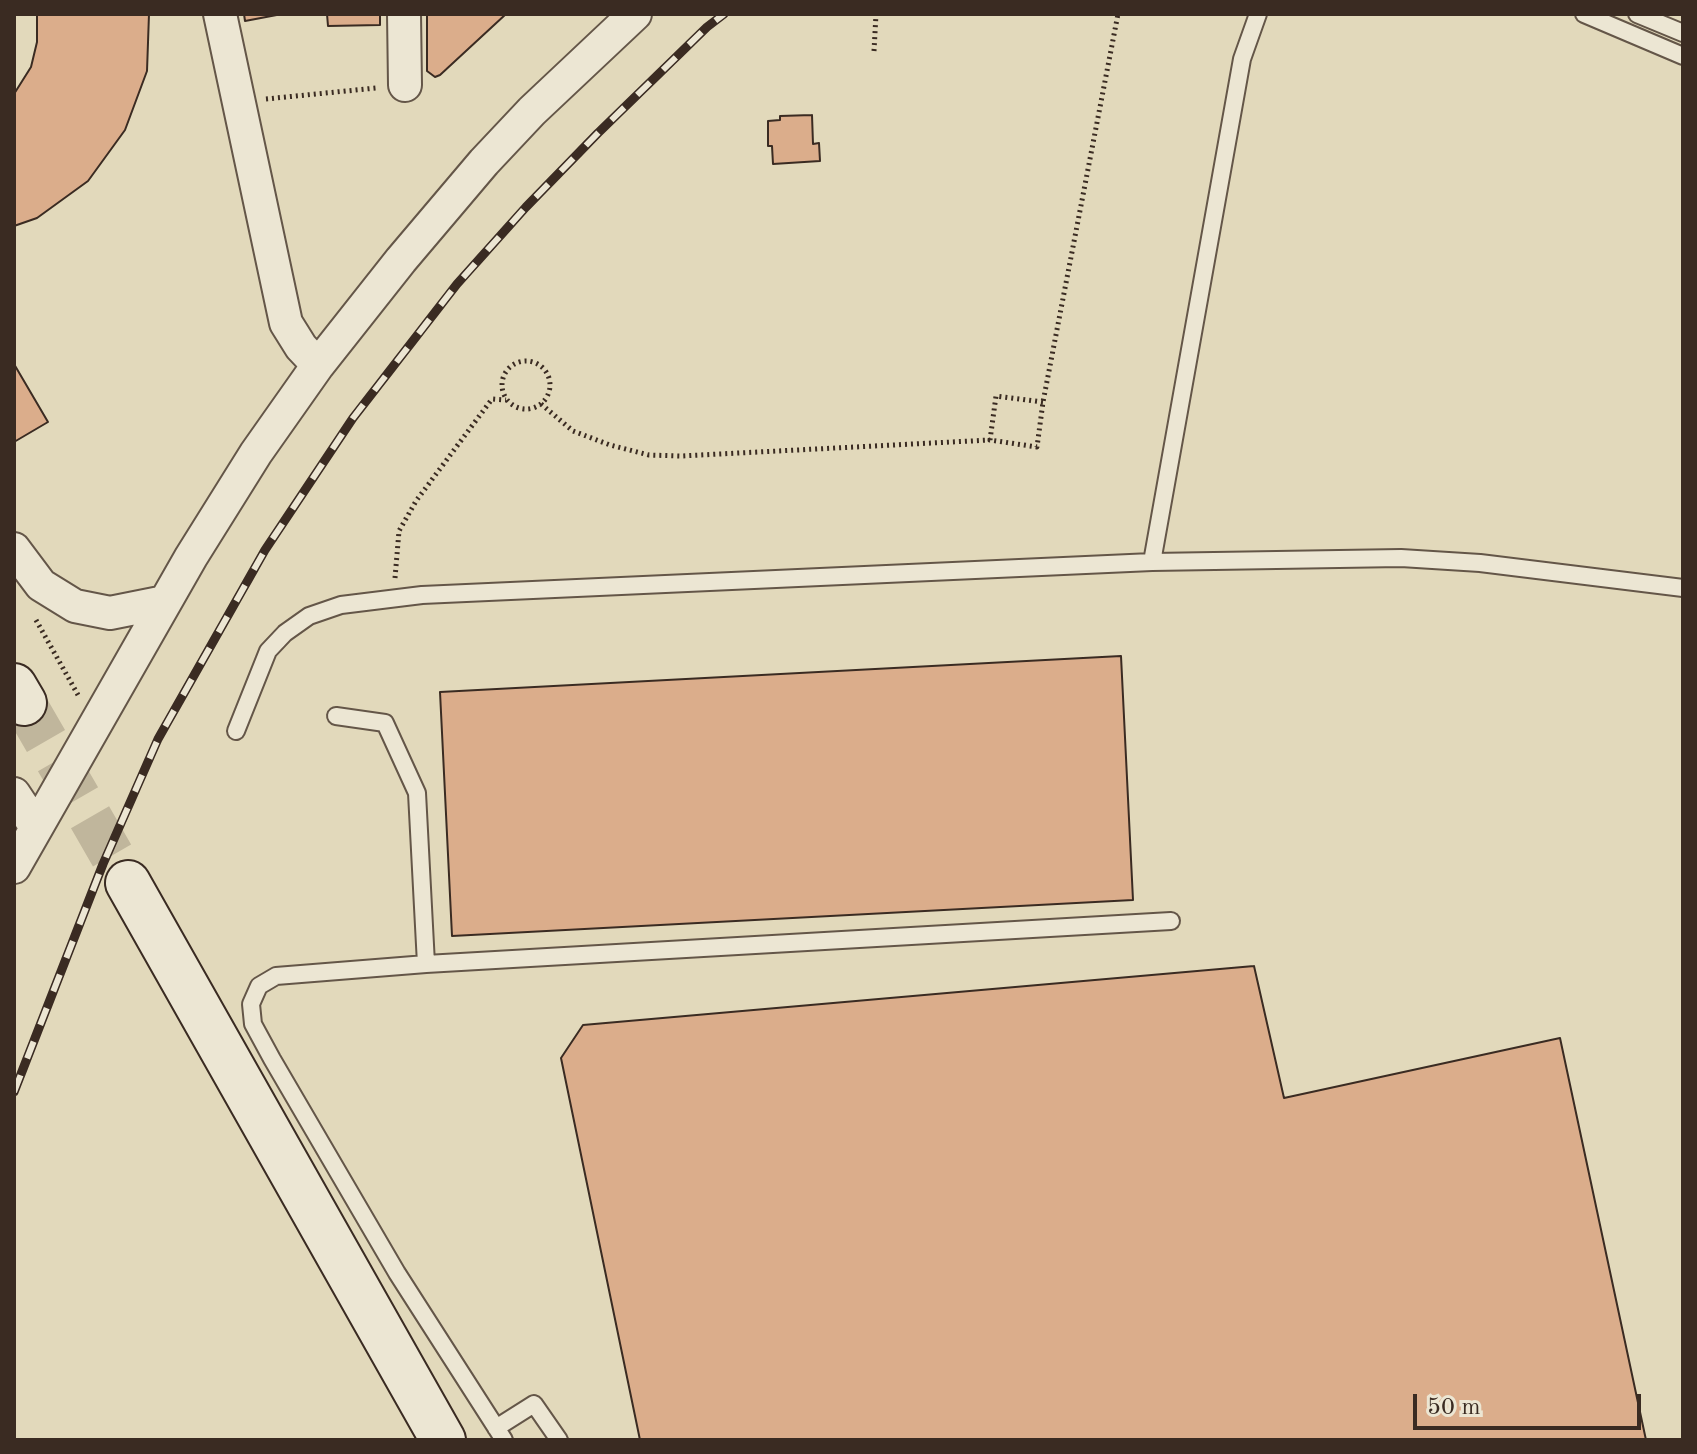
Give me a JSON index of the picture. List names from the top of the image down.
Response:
{
  "scale_bar": "50 m"
}
